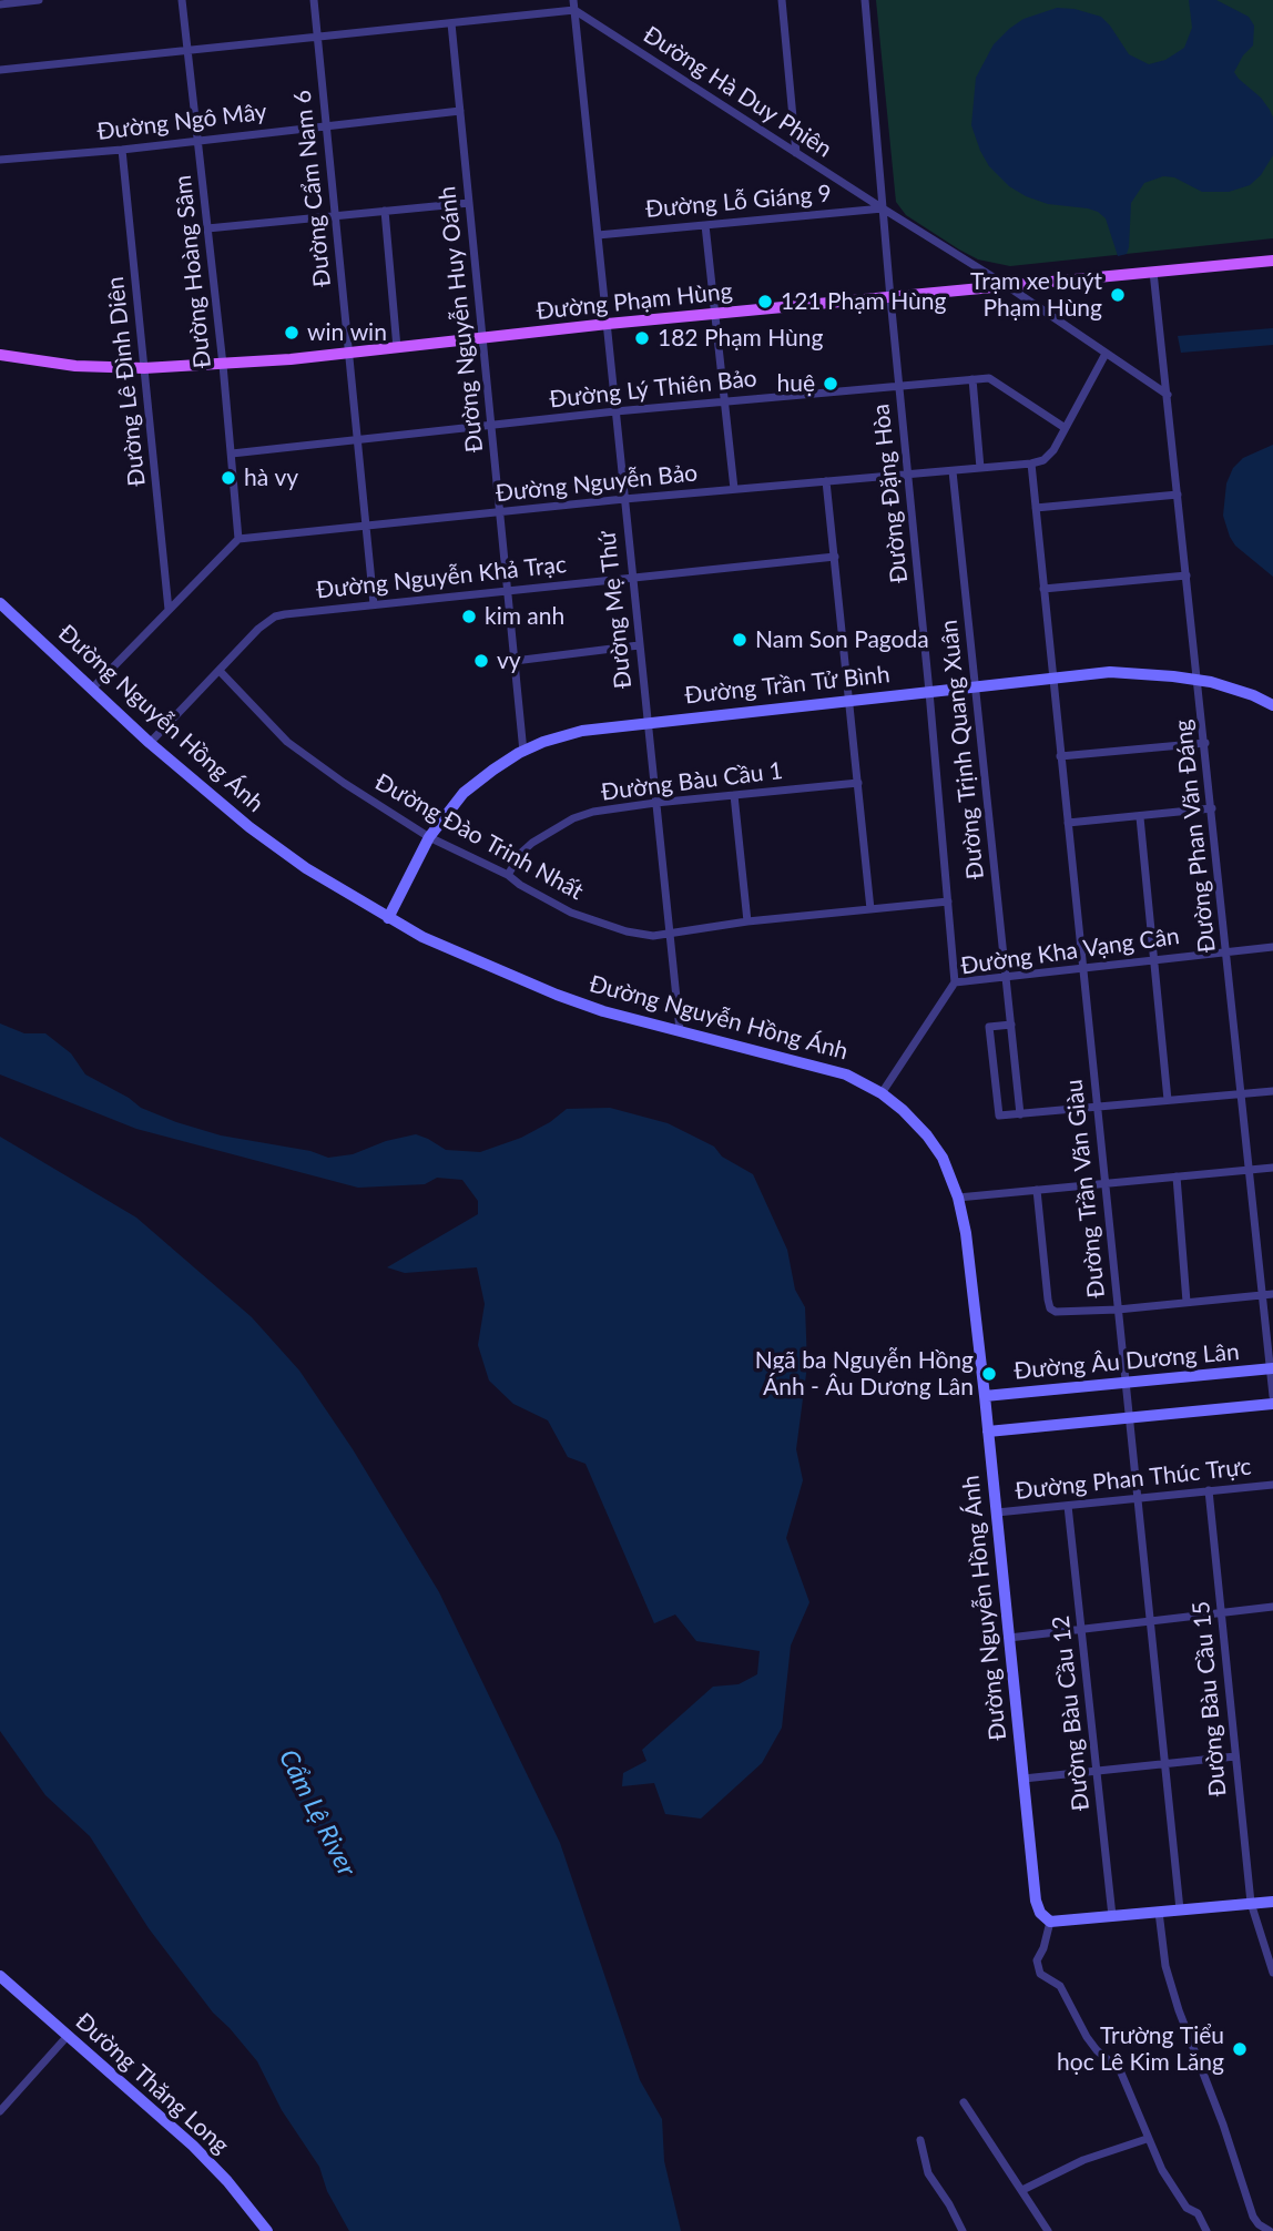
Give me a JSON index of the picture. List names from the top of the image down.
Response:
{
  "streets": {
    "main road": ["Đường Phạm Hùng"],
    "street": [
      "Đường Hà Duy Phiên",
      "Đường Ngô Mây",
      "Đường Cẩm Nam 6",
      "Đường Lỗ Giáng 9",
      "Đường Hoàng Sâm",
      "Đường Nguyễn Huy Oánh",
      "Đường Lê Đình Diên",
      "Đường Lý Thiên Bảo",
      "Đường Nguyễn Bảo",
      "Đường Đặng Hòa",
      "Đường Nguyễn Khả Trạc",
      "Đường Mẹ Thứ",
      "Đường Trần Tử Bình",
      "Đường Nguyễn Hồng Ánh",
      "Đường Trịnh Quang Xuân",
      "Đường Bàu Cầu 1",
      "Đường Phan Văn Đáng",
      "Đường Đào Trinh Nhất",
      "Đường Kha Vạng Cân",
      "Đường Trần Văn Giàu",
      "Đường Âu Dương Lân",
      "Đường Phan Thúc Trực",
      "Đường Bàu Cầu 15",
      "Đường Bàu Cầu 12",
      "Đường Thăng Long"
    ]
  },
  "crossings": [
    ["Đường Hà Duy Phiên", "Đường Lỗ Giáng 9"],
    ["Đường Hà Duy Phiên", "Đường Phạm Hùng"],
    ["Đường Hà Duy Phiên", "Đường Đặng Hòa"],
    ["Đường Hà Duy Phiên", "Đường Mẹ Thứ"],
    ["Đường Hà Duy Phiên", "Đường Phan Văn Đáng"],
    ["Đường Ngô Mây", "Đường Cẩm Nam 6"],
    ["Đường Ngô Mây", "Đường Hoàng Sâm"],
    ["Đường Ngô Mây", "Đường Nguyễn Huy Oánh"],
    ["Đường Ngô Mây", "Đường Lê Đình Diên"],
    ["Đường Cẩm Nam 6", "Đường Phạm Hùng"],
    ["Đường Cẩm Nam 6", "Đường Lý Thiên Bảo"],
    ["Đường Cẩm Nam 6", "Đường Nguyễn Bảo"],
    ["Đường Cẩm Nam 6", "Đường Nguyễn Khả Trạc"],
    ["Đường Lỗ Giáng 9", "Đường Đặng Hòa"],
    ["Đường Lỗ Giáng 9", "Đường Mẹ Thứ"],
    ["Đường Hoàng Sâm", "Đường Phạm Hùng"],
    ["Đường Hoàng Sâm", "Đường Lý Thiên Bảo"],
    ["Đường Hoàng Sâm", "Đường Nguyễn Bảo"],
    ["Đường Phạm Hùng", "Đường Nguyễn Huy Oánh"],
    ["Đường Phạm Hùng", "Đường Lê Đình Diên"],
    ["Đường Phạm Hùng", "Đường Đặng Hòa"],
    ["Đường Phạm Hùng", "Đường Mẹ Thứ"],
    ["Đường Phạm Hùng", "Đường Phan Văn Đáng"],
    ["Đường Nguyễn Huy Oánh", "Đường Lý Thiên Bảo"],
    ["Đường Nguyễn Huy Oánh", "Đường Nguyễn Bảo"],
    ["Đường Nguyễn Huy Oánh", "Đường Nguyễn Khả Trạc"],
    ["Đường Nguyễn Huy Oánh", "Đường Trần Tử Bình"],
    ["Đường Lý Thiên Bảo", "Đường Đặng Hòa"],
    ["Đường Lý Thiên Bảo", "Đường Mẹ Thứ"],
    ["Đường Nguyễn Bảo", "Đường Đặng Hòa"],
    ["Đường Nguyễn Bảo", "Đường Mẹ Thứ"],
    ["Đường Nguyễn Bảo", "Đường Trịnh Quang Xuân"],
    ["Đường Nguyễn Bảo", "Đường Trần Văn Giàu"],
    ["Đường Đặng Hòa", "Đường Trần Tử Bình"],
    ["Đường Đặng Hòa", "Đường Đào Trinh Nhất"],
    ["Đường Đặng Hòa", "Đường Kha Vạng Cân"],
    ["Đường Nguyễn Khả Trạc", "Đường Mẹ Thứ"],
    ["Đường Nguyễn Khả Trạc", "Đường Nguyễn Hồng Ánh"],
    ["Đường Nguyễn Khả Trạc", "Đường Đào Trinh Nhất"],
    ["Đường Mẹ Thứ", "Đường Trần Tử Bình"],
    ["Đường Mẹ Thứ", "Đường Nguyễn Hồng Ánh"],
    ["Đường Mẹ Thứ", "Đường Bàu Cầu 1"],
    ["Đường Mẹ Thứ", "Đường Đào Trinh Nhất"],
    ["Đường Trần Tử Bình", "Đường Nguyễn Hồng Ánh"],
    ["Đường Trần Tử Bình", "Đường Trịnh Quang Xuân"],
    ["Đường Trần Tử Bình", "Đường Phan Văn Đáng"],
    ["Đường Trần Tử Bình", "Đường Đào Trinh Nhất"],
    ["Đường Trần Tử Bình", "Đường Trần Văn Giàu"],
    ["Đường Nguyễn Hồng Ánh", "Đường Kha Vạng Cân"],
    ["Đường Nguyễn Hồng Ánh", "Đường Âu Dương Lân"],
    ["Đường Nguyễn Hồng Ánh", "Đường Phan Thúc Trực"],
    ["Đường Trịnh Quang Xuân", "Đường Kha Vạng Cân"],
    ["Đường Bàu Cầu 1", "Đường Đào Trinh Nhất"],
    ["Đường Phan Văn Đáng", "Đường Kha Vạng Cân"],
    ["Đường Phan Văn Đáng", "Đường Âu Dương Lân"],
    ["Đường Kha Vạng Cân", "Đường Trần Văn Giàu"],
    ["Đường Trần Văn Giàu", "Đường Âu Dương Lân"],
    ["Đường Trần Văn Giàu", "Đường Phan Thúc Trực"],
    ["Đường Phan Thúc Trực", "Đường Bàu Cầu 15"],
    ["Đường Phan Thúc Trực", "Đường Bàu Cầu 12"]
  ],
  "water": ["Cẩm Lệ River"],
  "places": [
    "Trạm xe buýt Phạm Hùng",
    "121 Phạm Hùng",
    "win win",
    "182 Phạm Hùng",
    "huệ",
    "hà vy",
    "kim anh",
    "Nam Son Pagoda",
    "vy",
    "Ngã ba Nguyễn Hồng Ánh - Âu Dương Lân",
    "Trường Tiểu học Lê Kim Lăng"
  ]
}
